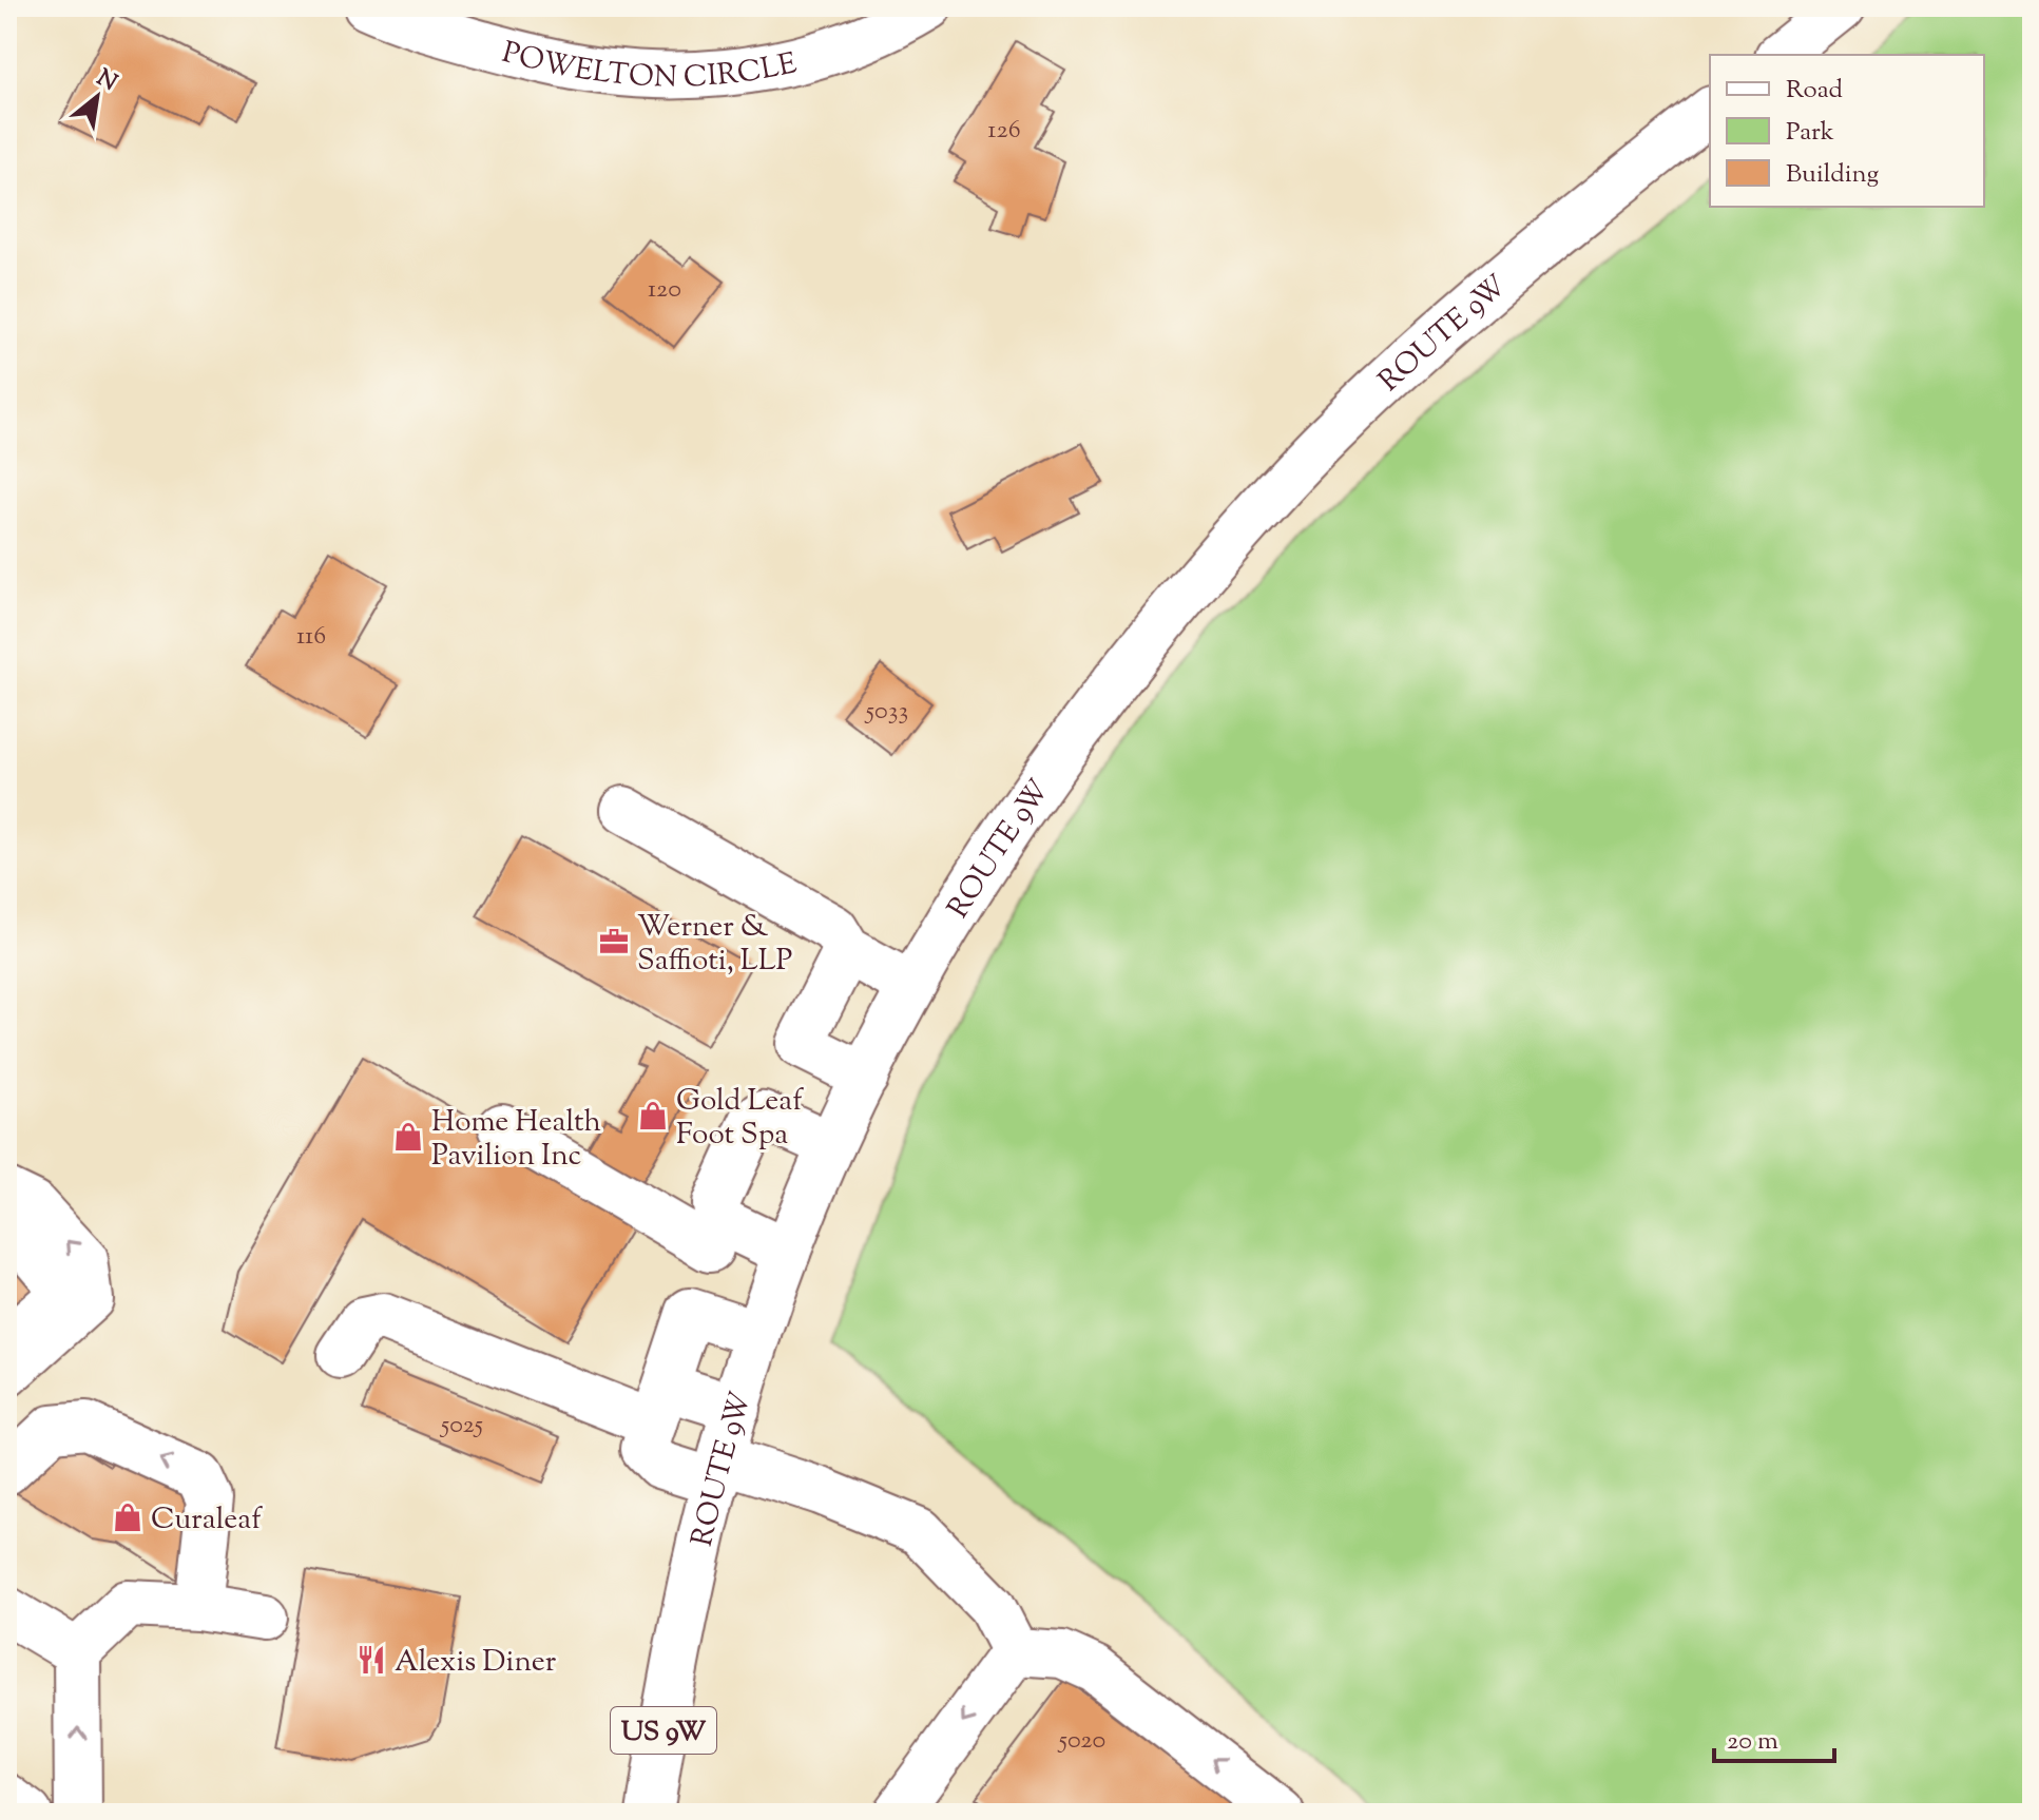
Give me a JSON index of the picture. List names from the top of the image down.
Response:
{
  "streets": {
    "main road": ["POWELTON CIRCLE", "ROUTE 9W", "US 9W"]
  },
  "places": {
    "office": ["Werner & Saffioti, LLP"],
    "shop": ["Gold Leaf Foot Spa", "Home Health Pavilion Inc", "Curaleaf"],
    "restaurant": ["Alexis Diner"]
  },
  "house_numbers": [
    "126",
    "120",
    "116",
    "5033",
    "5025",
    "5020"
  ],
  "legend": ["Road", "Park", "Building"],
  "scale_bar": "20 m",
  "north": "top right"
}
